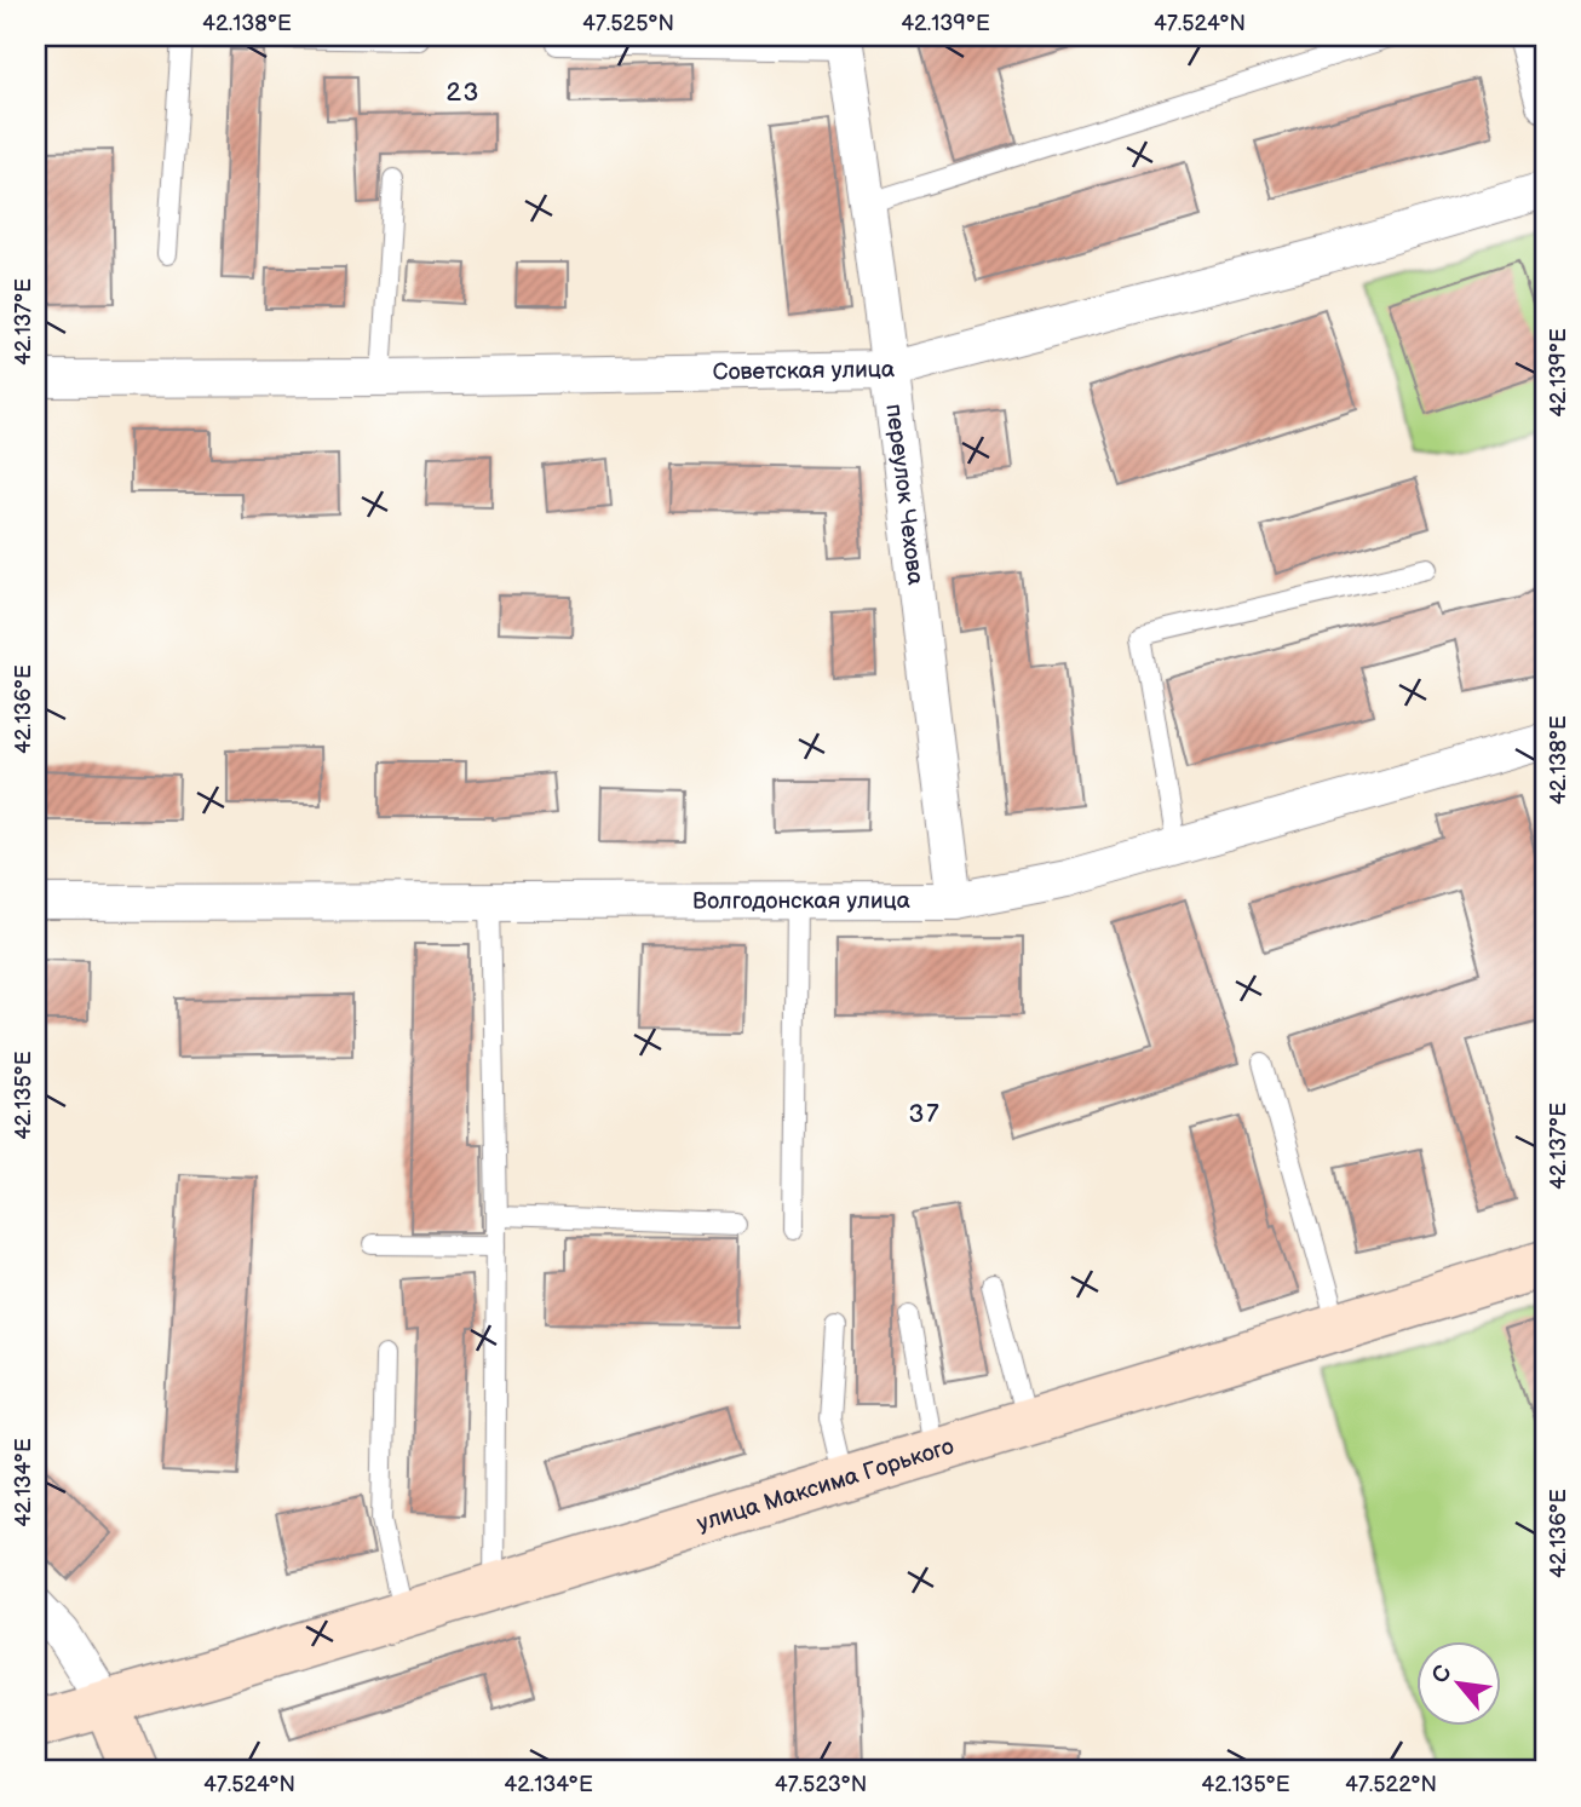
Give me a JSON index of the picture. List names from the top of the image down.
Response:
{
  "streets": {
    "street": [
      "Советская улица",
      "переулок Чехова",
      "Волгодонская улица",
      "улица Максима Горького"
    ]
  },
  "crossings": [
    ["Советская улица", "переулок Чехова"],
    ["переулок Чехова", "Волгодонская улица"]
  ],
  "districts": ["23", "37"],
  "north": "top left",
  "coordinates": [
    "42.138°E",
    "47.525°N",
    "42.139°E",
    "47.524°N",
    "42.137°E",
    "42.136°E",
    "42.135°E",
    "42.134°E",
    "47.523°N",
    "47.522°N"
  ]
}
